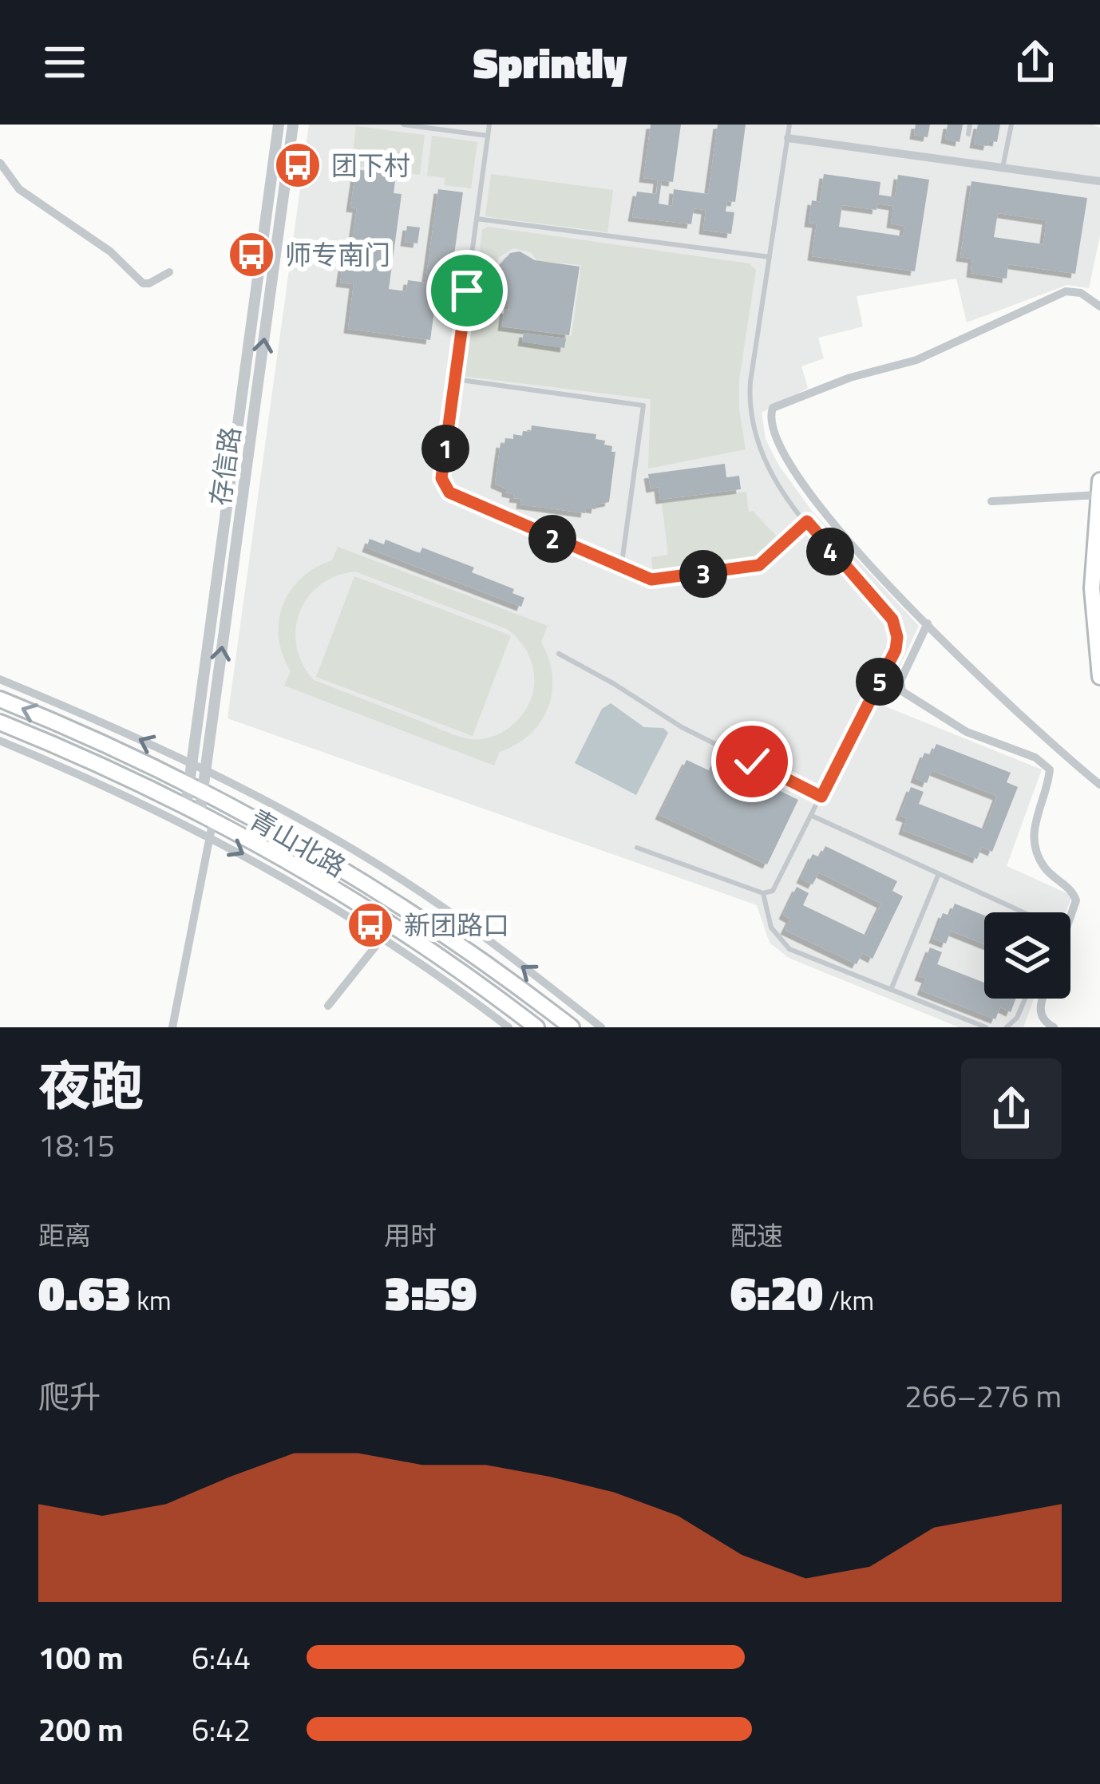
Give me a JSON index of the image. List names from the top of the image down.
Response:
{
  "streets": {
    "main road": ["青山北路"],
    "street": ["存信路"]
  },
  "crossings": [
    ["存信路", "青山北路"]
  ],
  "places": {
    "bus stop": ["团下村", "师专南门", "新团路口"]
  },
  "page": {
    "header": "Sprintly",
    "pins": [
      "1",
      "2",
      "4",
      "3",
      "5"
    ],
    "heading": ["夜跑", "18:15"],
    "stats": [
      ["距离", "0.63 km"],
      ["用时", "3:59"],
      ["配速", "6:20 /km"]
    ],
    "chart": ["爬升", "266–276 m"],
    "list": [
      {
        "name": "100 m",
        "note": "6:44"
      },
      {
        "name": "200 m",
        "note": "6:42"
      }
    ]
  }
}
